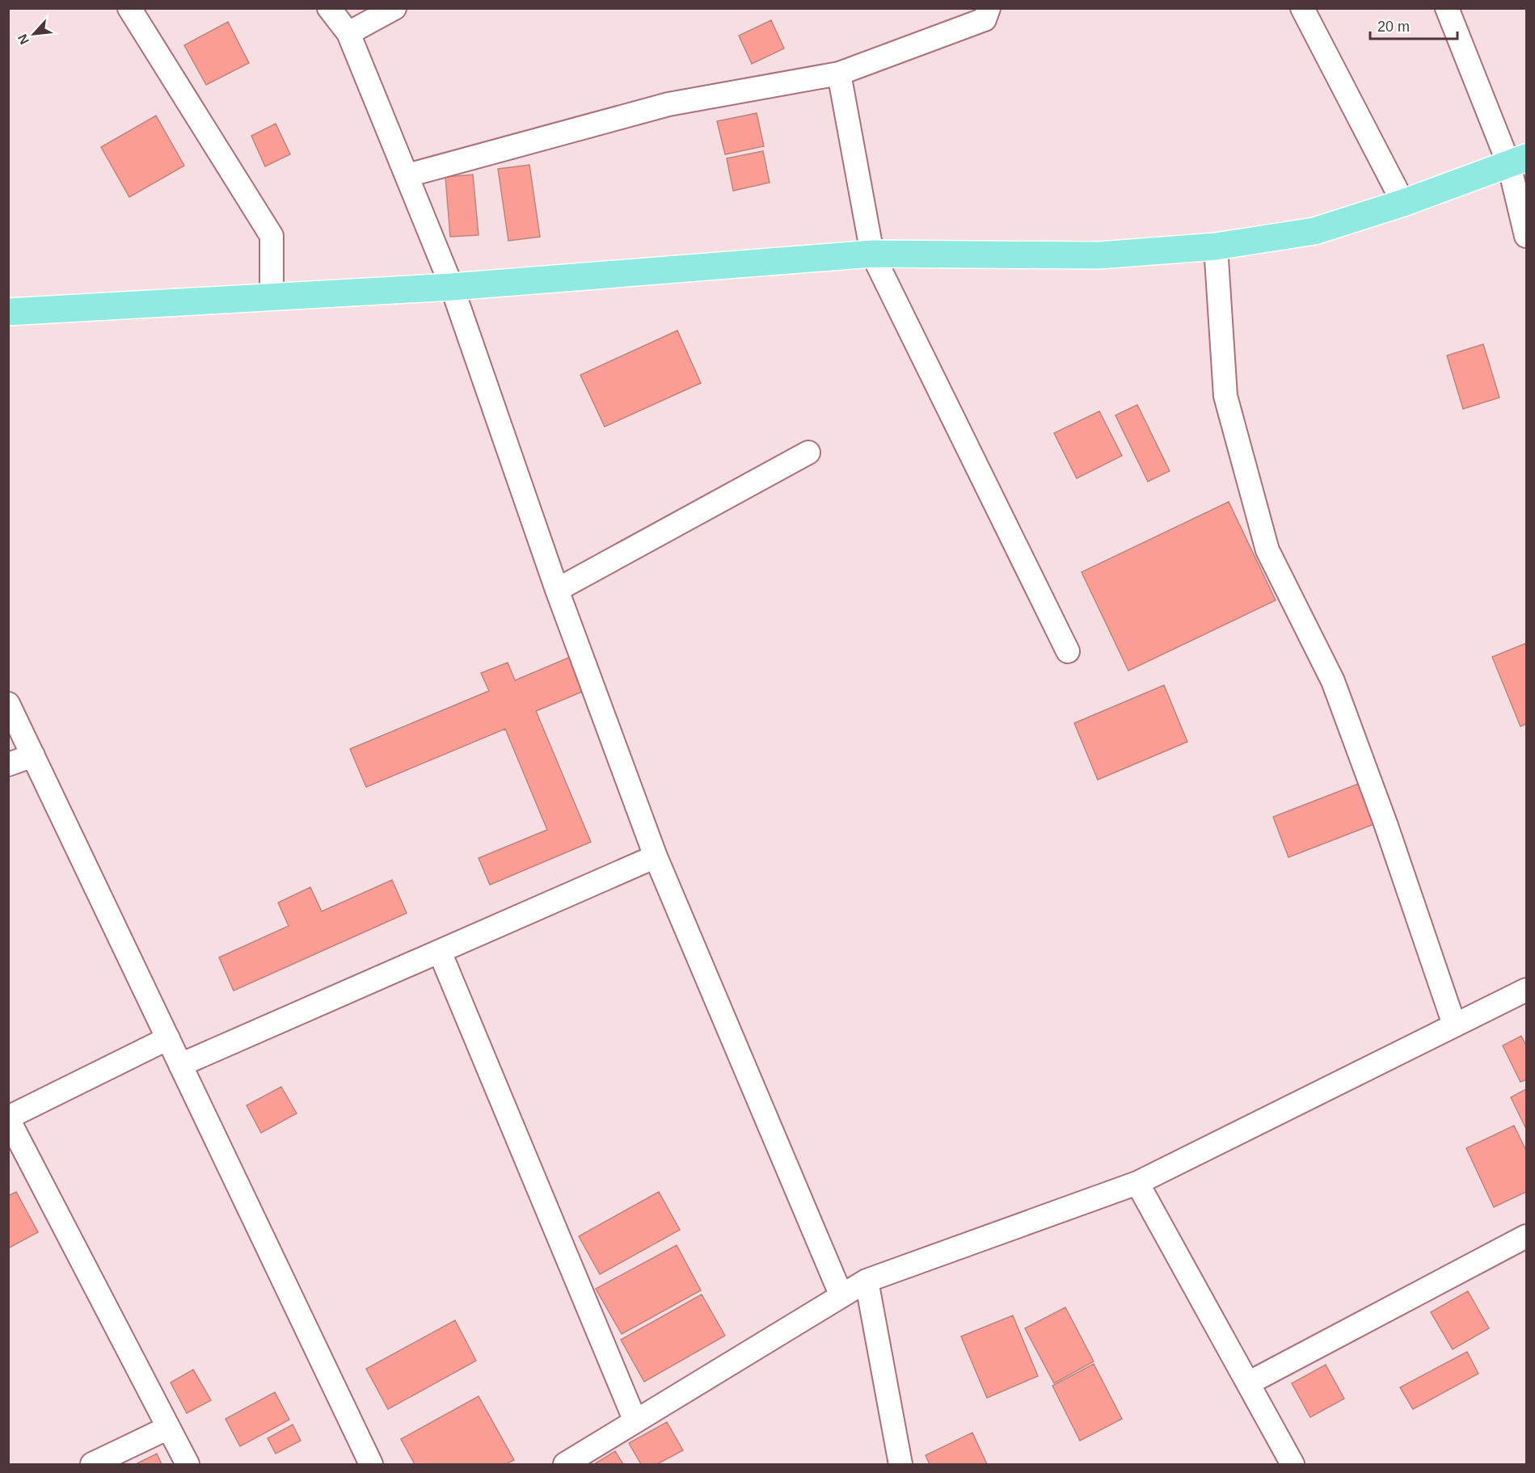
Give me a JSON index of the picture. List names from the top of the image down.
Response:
{
  "scale_bar": "20 m",
  "north": "bottom left"
}
